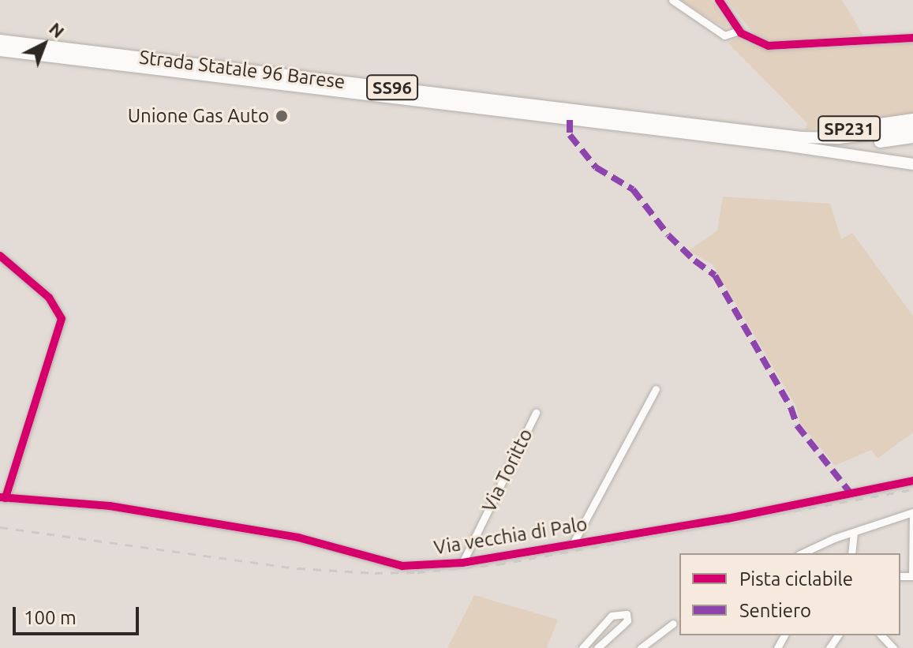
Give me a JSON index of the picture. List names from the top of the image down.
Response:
{
  "streets": {
    "main road": ["Strada Statale 96 Barese", "SS96", "SP231"],
    "street": ["Via Toritto", "Via vecchia di Palo"]
  },
  "crossings": [
    ["Strada Statale 96 Barese", "SS96"],
    ["Strada Statale 96 Barese", "SP231"],
    ["SS96", "SP231"],
    ["Via Toritto", "Via vecchia di Palo"]
  ],
  "places": ["Unione Gas Auto"],
  "legend": ["Pista ciclabile", "Sentiero"],
  "scale_bar": "100 m",
  "north": "top right"
}
